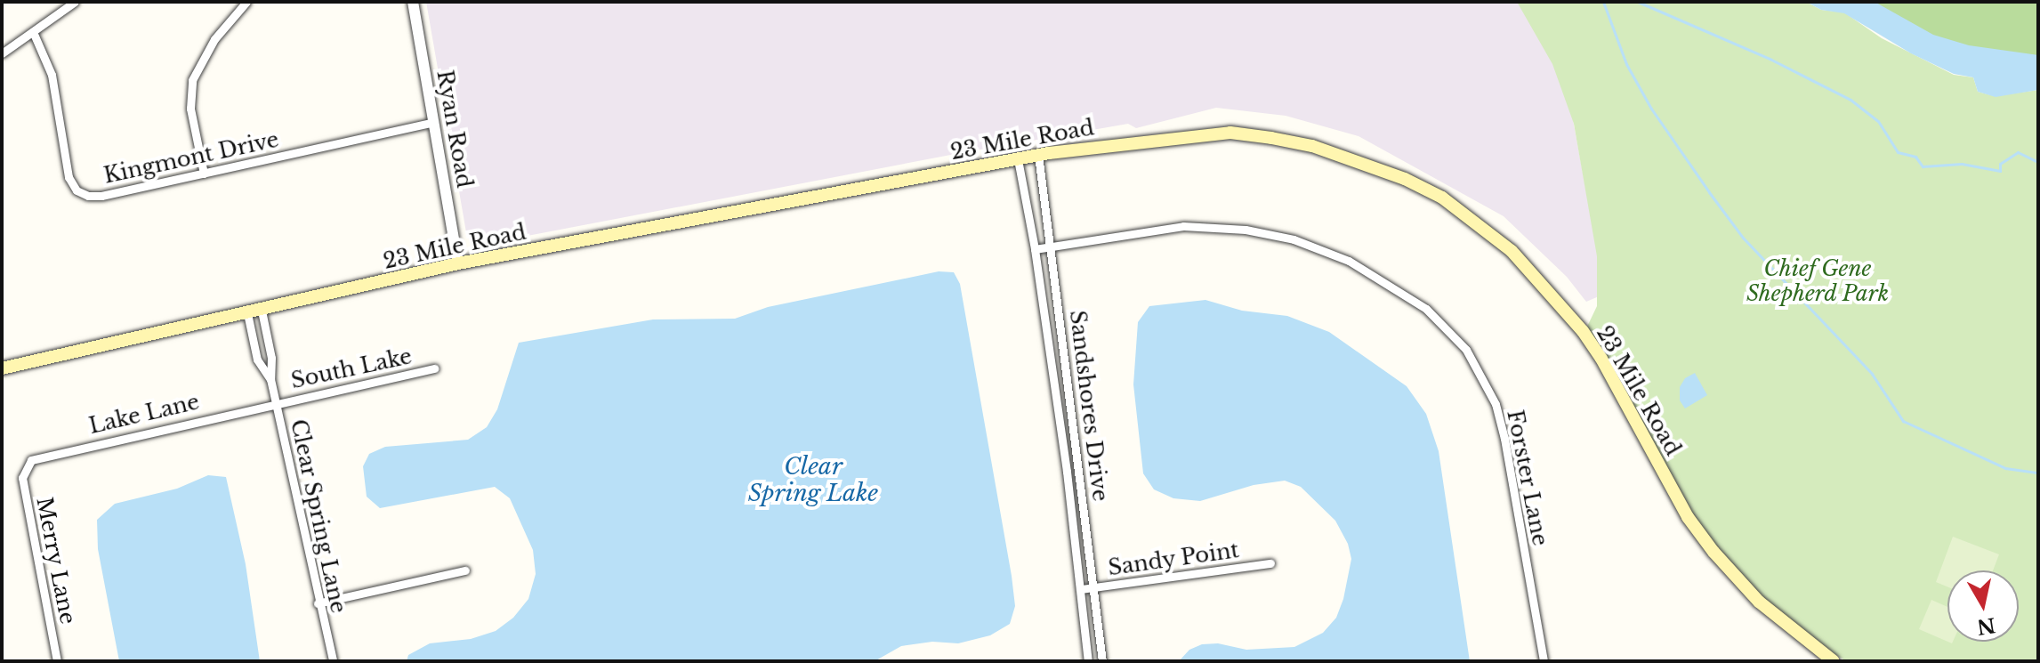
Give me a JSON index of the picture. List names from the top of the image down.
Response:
{
  "streets": {
    "main road": ["23 Mile Road"],
    "street": [
      "Ryan Road",
      "Kingmont Drive",
      "South Lake",
      "Sandshores Drive",
      "Lake Lane",
      "Forster Lane",
      "Clear Spring Lane",
      "Sandy Point",
      "Merry Lane"
    ]
  },
  "crossings": [
    ["Ryan Road", "23 Mile Road"],
    ["Ryan Road", "Kingmont Drive"],
    ["23 Mile Road", "Sandshores Drive"],
    ["23 Mile Road", "Clear Spring Lane"],
    ["South Lake", "Lake Lane"],
    ["South Lake", "Clear Spring Lane"],
    ["Sandshores Drive", "Forster Lane"],
    ["Sandshores Drive", "Sandy Point"],
    ["Lake Lane", "Clear Spring Lane"],
    ["Lake Lane", "Merry Lane"]
  ],
  "water": ["Clear Spring Lake"],
  "parks": ["Chief Gene Shepherd Park"],
  "north": "bottom"
}
